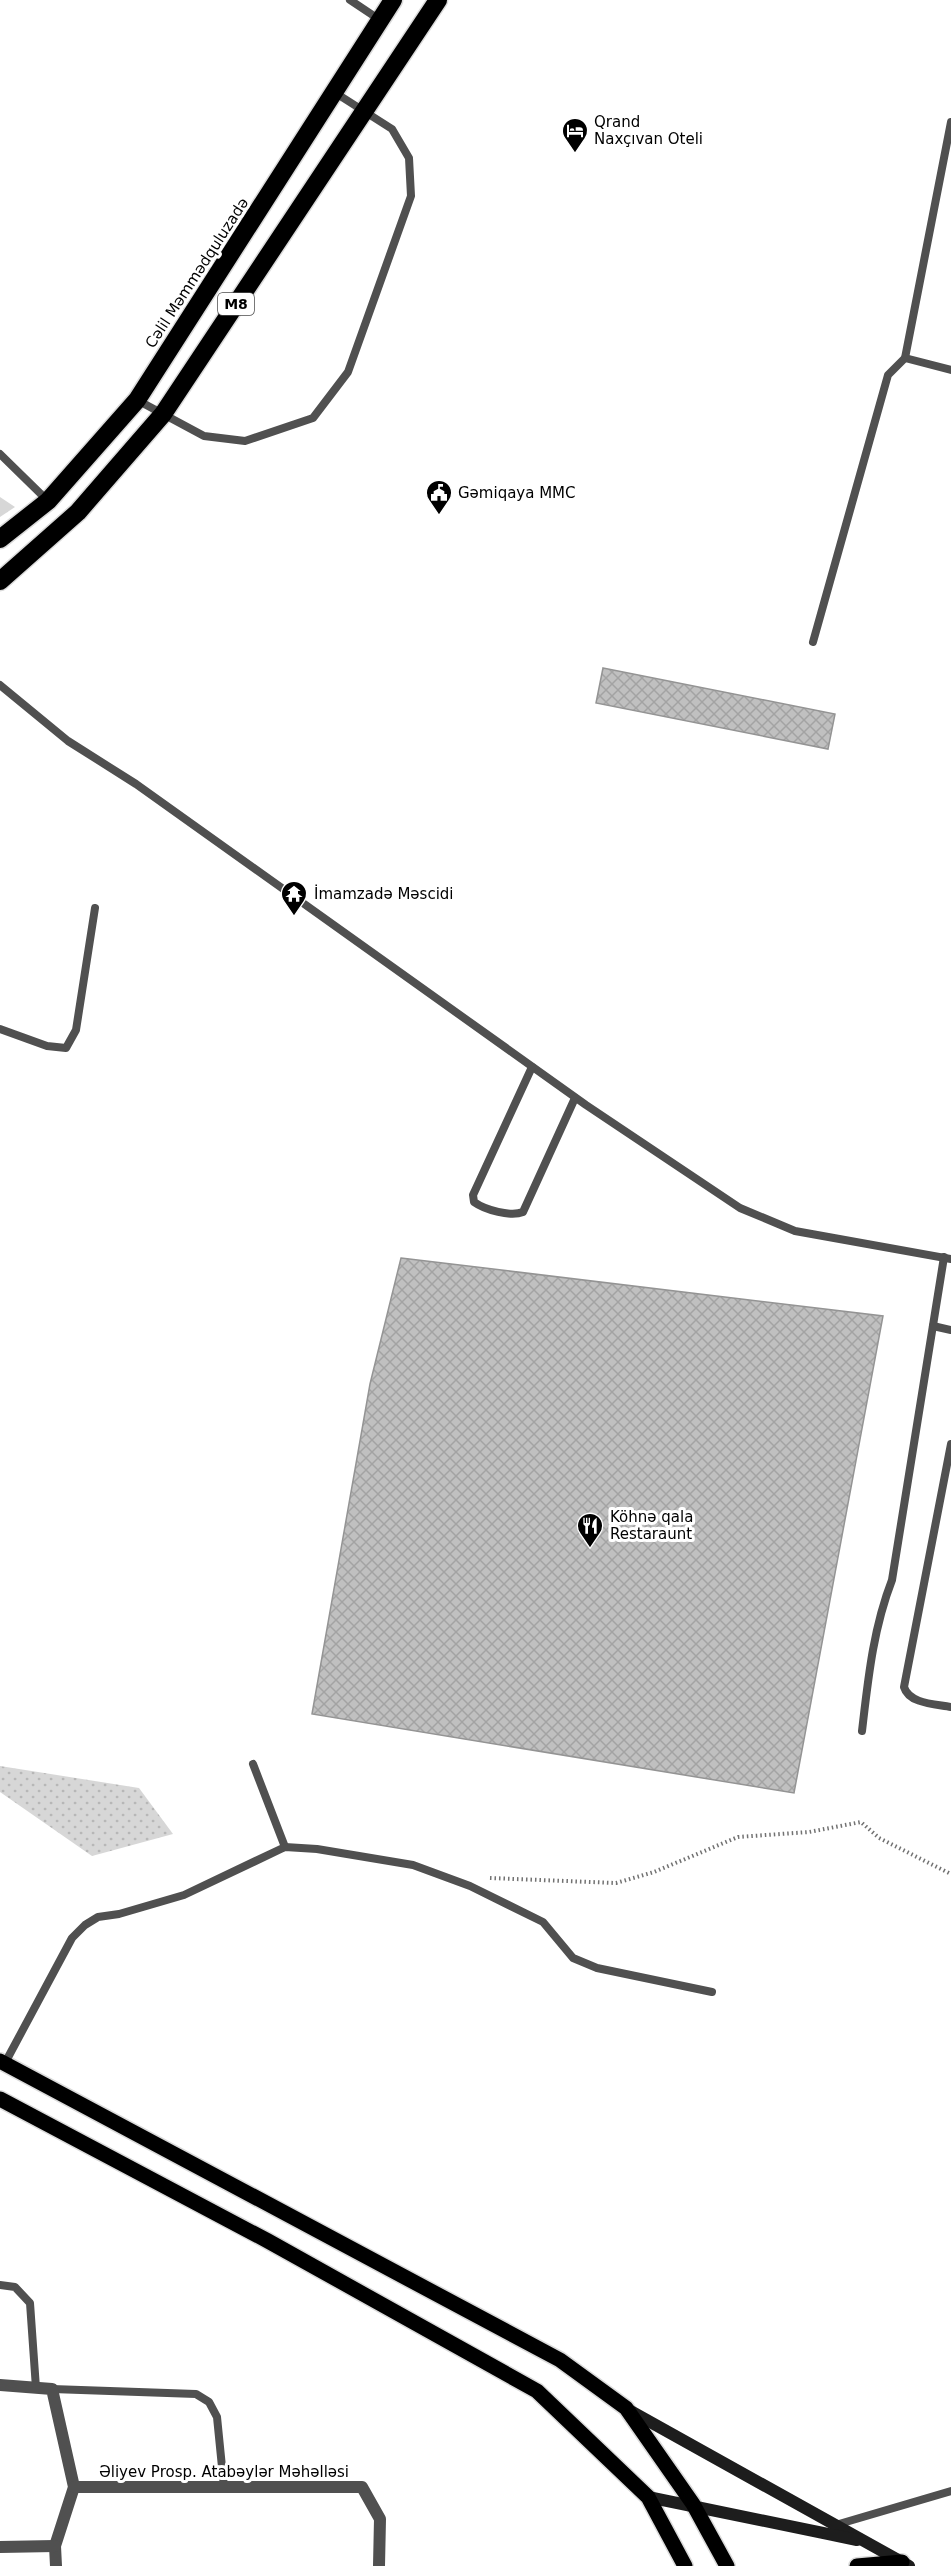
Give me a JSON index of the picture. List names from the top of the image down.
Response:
{
  "streets": {
    "highway": ["Cəlil Məmmədquluzadə", "M8"],
    "street": ["Əliyev Prosp. Atabəylər Məhəlləsi"]
  },
  "places": {
    "hotel": ["Qrand Naxçıvan Oteli"],
    "public building": ["Gəmiqaya MMC"],
    "temple": ["İmamzadə Məscidi"],
    "restaurant": ["Köhnə qala Restaraunt"]
  }
}
